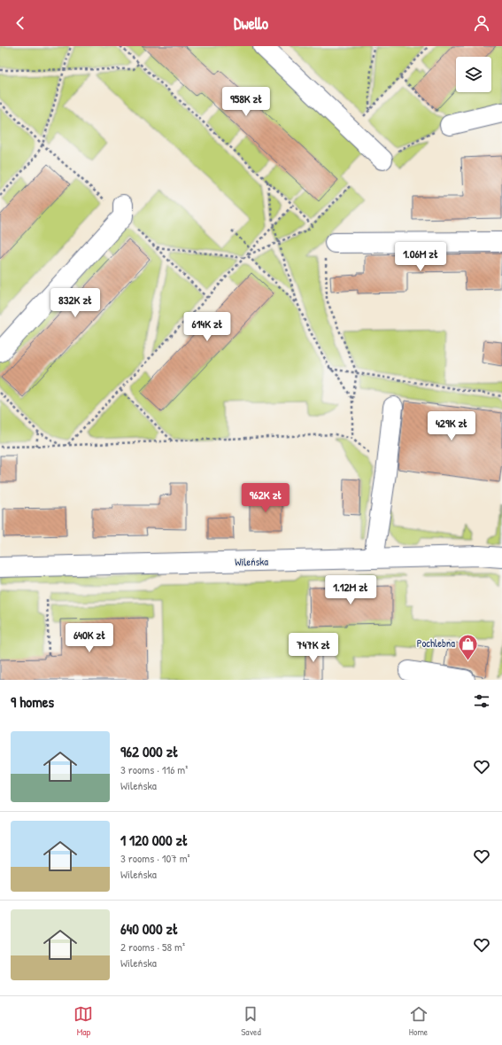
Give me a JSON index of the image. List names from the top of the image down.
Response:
{
  "streets": {
    "street": ["Wileńska"]
  },
  "places": {
    "shop": ["Pochlebna"]
  },
  "page": {
    "header": "Dwello",
    "price": [
      "958K zł",
      "1.06M zł",
      "832K zł",
      "614K zł",
      "429K zł",
      "962K zł",
      "1.12M zł",
      "640K zł",
      "747K zł"
    ],
    "heading": "9 homes",
    "list": [
      {
        "name": "962 000 zł",
        "note": "3 rooms · 116 m² · Wileńska"
      },
      {
        "name": "1 120 000 zł",
        "note": "3 rooms · 107 m² · Wileńska"
      },
      {
        "name": "640 000 zł",
        "note": "2 rooms · 58 m² · Wileńska"
      }
    ],
    "tabs": ["Map", "Saved", "Home"]
  }
}
